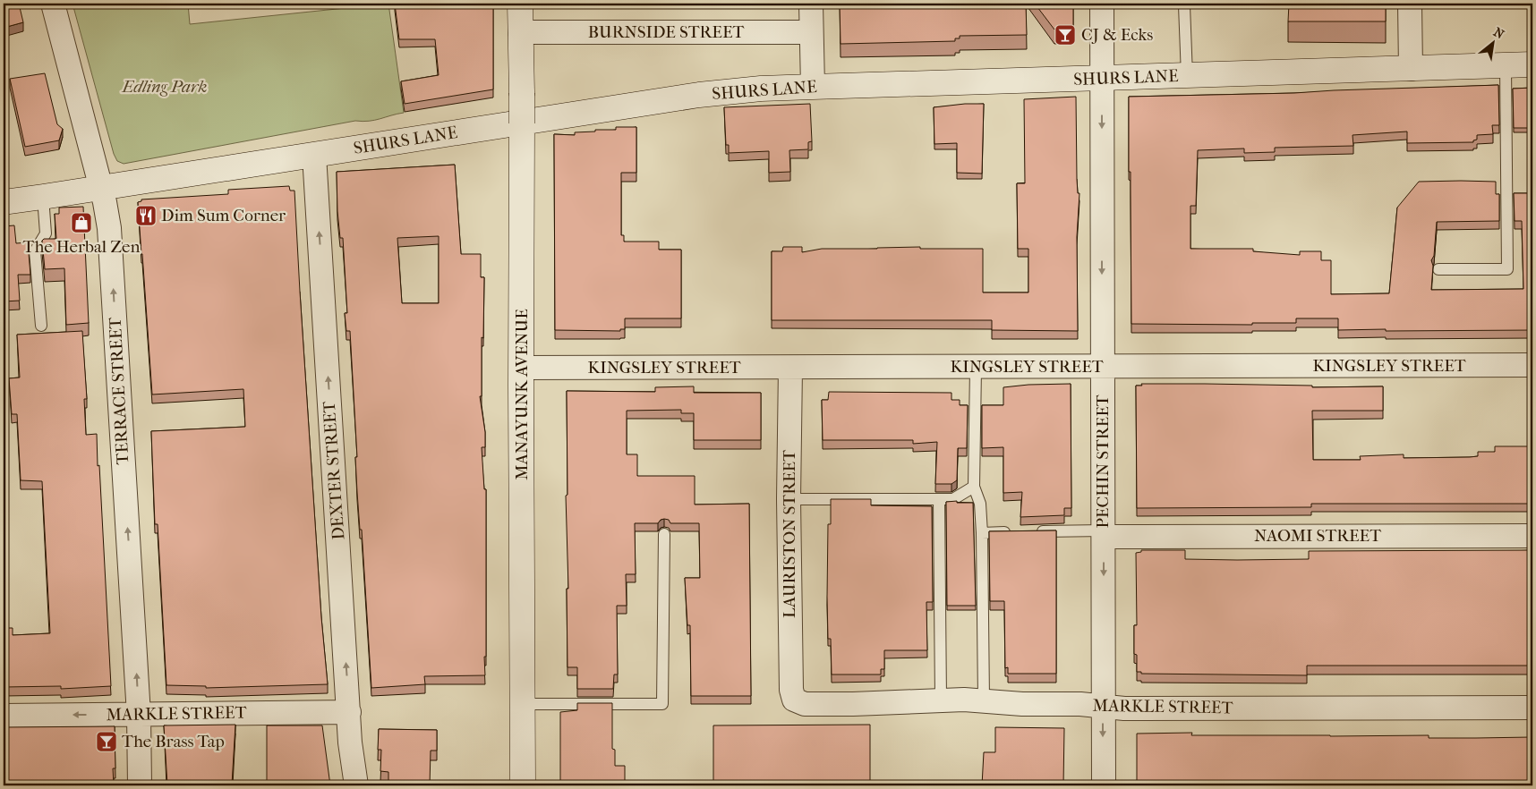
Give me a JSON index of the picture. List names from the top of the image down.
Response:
{
  "streets": {
    "street": [
      "BURNSIDE STREET",
      "SHURS LANE",
      "KINGSLEY STREET",
      "TERRACE STREET",
      "MANAYUNK AVENUE",
      "PECHIN STREET",
      "DEXTER STREET",
      "LAURISTON STREET",
      "NAOMI STREET",
      "MARKLE STREET"
    ]
  },
  "crossings": [
    ["BURNSIDE STREET", "MANAYUNK AVENUE"],
    ["SHURS LANE", "TERRACE STREET"],
    ["SHURS LANE", "PECHIN STREET"],
    ["SHURS LANE", "DEXTER STREET"],
    ["KINGSLEY STREET", "MANAYUNK AVENUE"],
    ["KINGSLEY STREET", "PECHIN STREET"],
    ["KINGSLEY STREET", "LAURISTON STREET"],
    ["TERRACE STREET", "MARKLE STREET"],
    ["PECHIN STREET", "NAOMI STREET"],
    ["PECHIN STREET", "MARKLE STREET"],
    ["DEXTER STREET", "MARKLE STREET"],
    ["LAURISTON STREET", "MARKLE STREET"]
  ],
  "one_way": ["TERRACE STREET", "PECHIN STREET", "DEXTER STREET"],
  "parks": ["Edling Park"],
  "places": {
    "bar": ["CJ & Ecks", "The Brass Tap"],
    "restaurant": ["Dim Sum Corner"],
    "shop": ["The Herbal Zen"]
  },
  "north": "top right"
}
